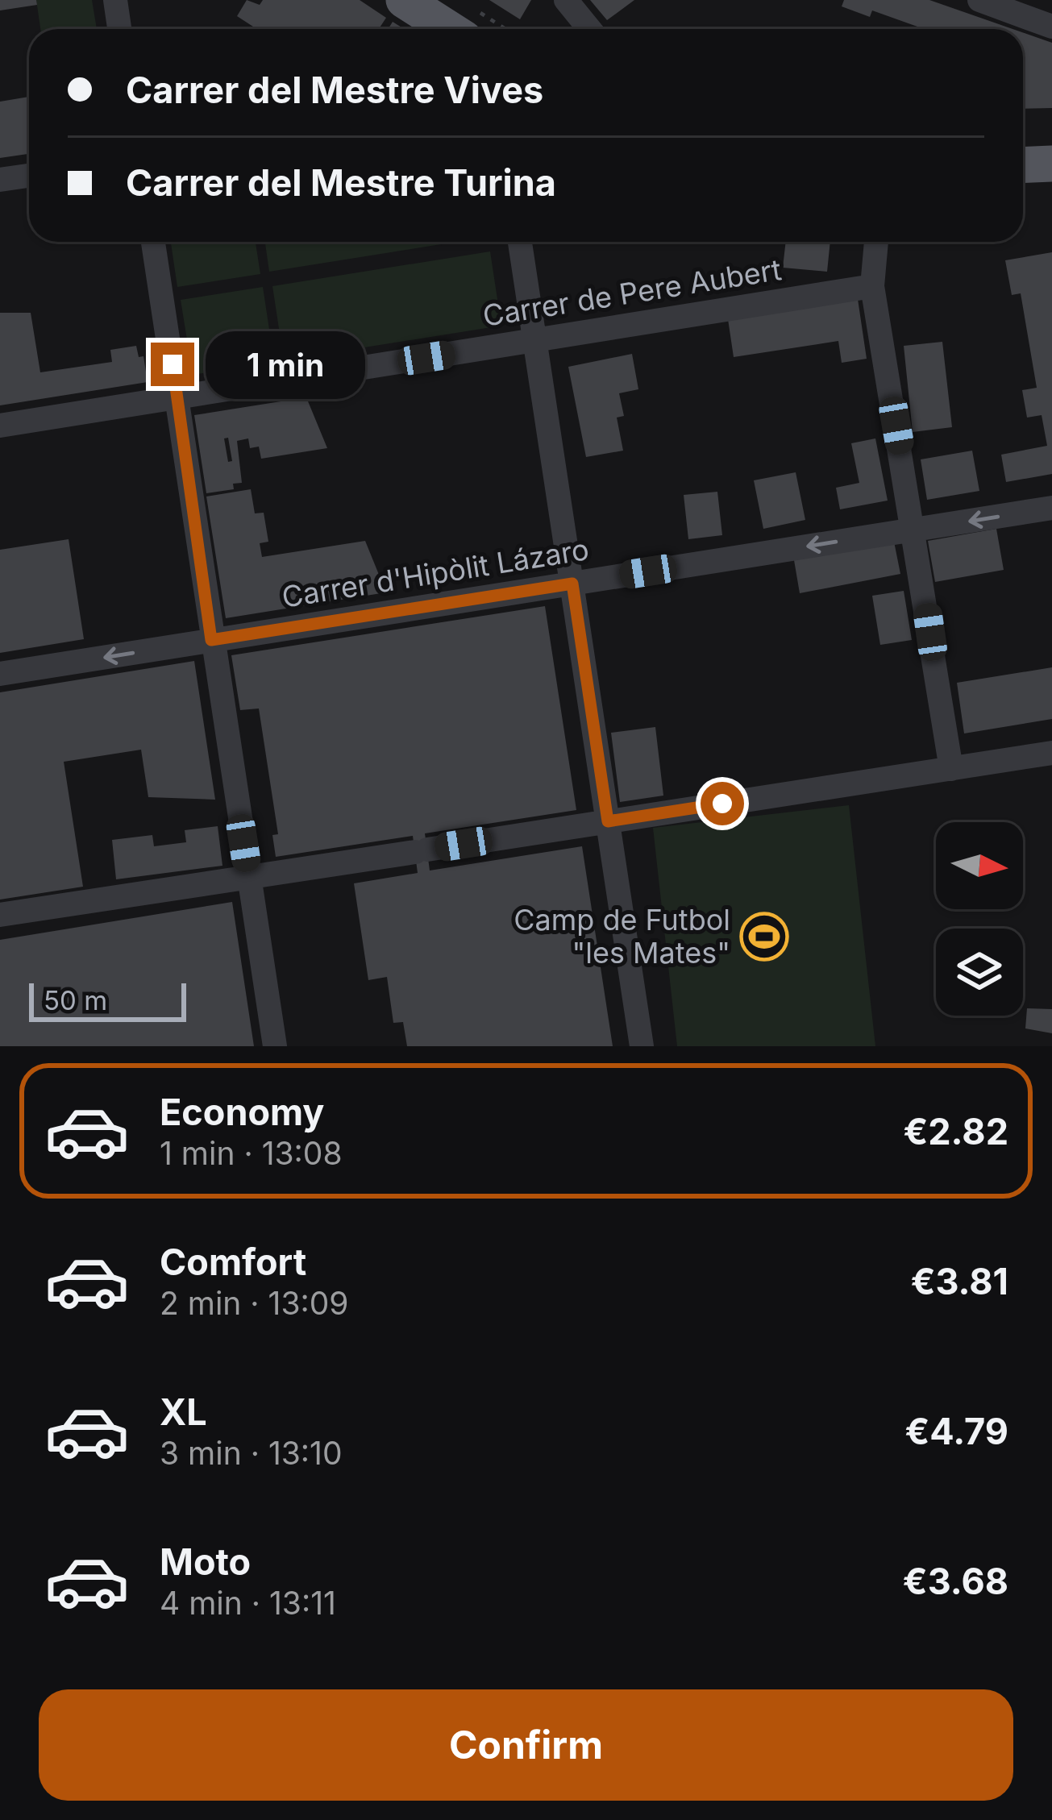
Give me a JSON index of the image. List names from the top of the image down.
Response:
{
  "streets": {
    "street": ["Carrer de Pere Aubert", "Carrer d'Hipòlit Lázaro"]
  },
  "one_way": ["Carrer d'Hipòlit Lázaro"],
  "places": {
    "sports": ["Camp de Futbol \"les Mates\""]
  },
  "scale_bar": "50 m",
  "north": "right",
  "page": {
    "banner": ["Carrer del Mestre Vives", "Carrer del Mestre Turina"],
    "bubble": "1 min",
    "scale": "50 m",
    "list": [
      {
        "name": "Economy",
        "note": "1 min · 13:08",
        "value": "€2.82"
      },
      {
        "name": "Comfort",
        "note": "2 min · 13:09",
        "value": "€3.81"
      },
      {
        "name": "XL",
        "note": "3 min · 13:10",
        "value": "€4.79"
      },
      {
        "name": "Moto",
        "note": "4 min · 13:11",
        "value": "€3.68"
      }
    ],
    "buttons": "Confirm"
  }
}
